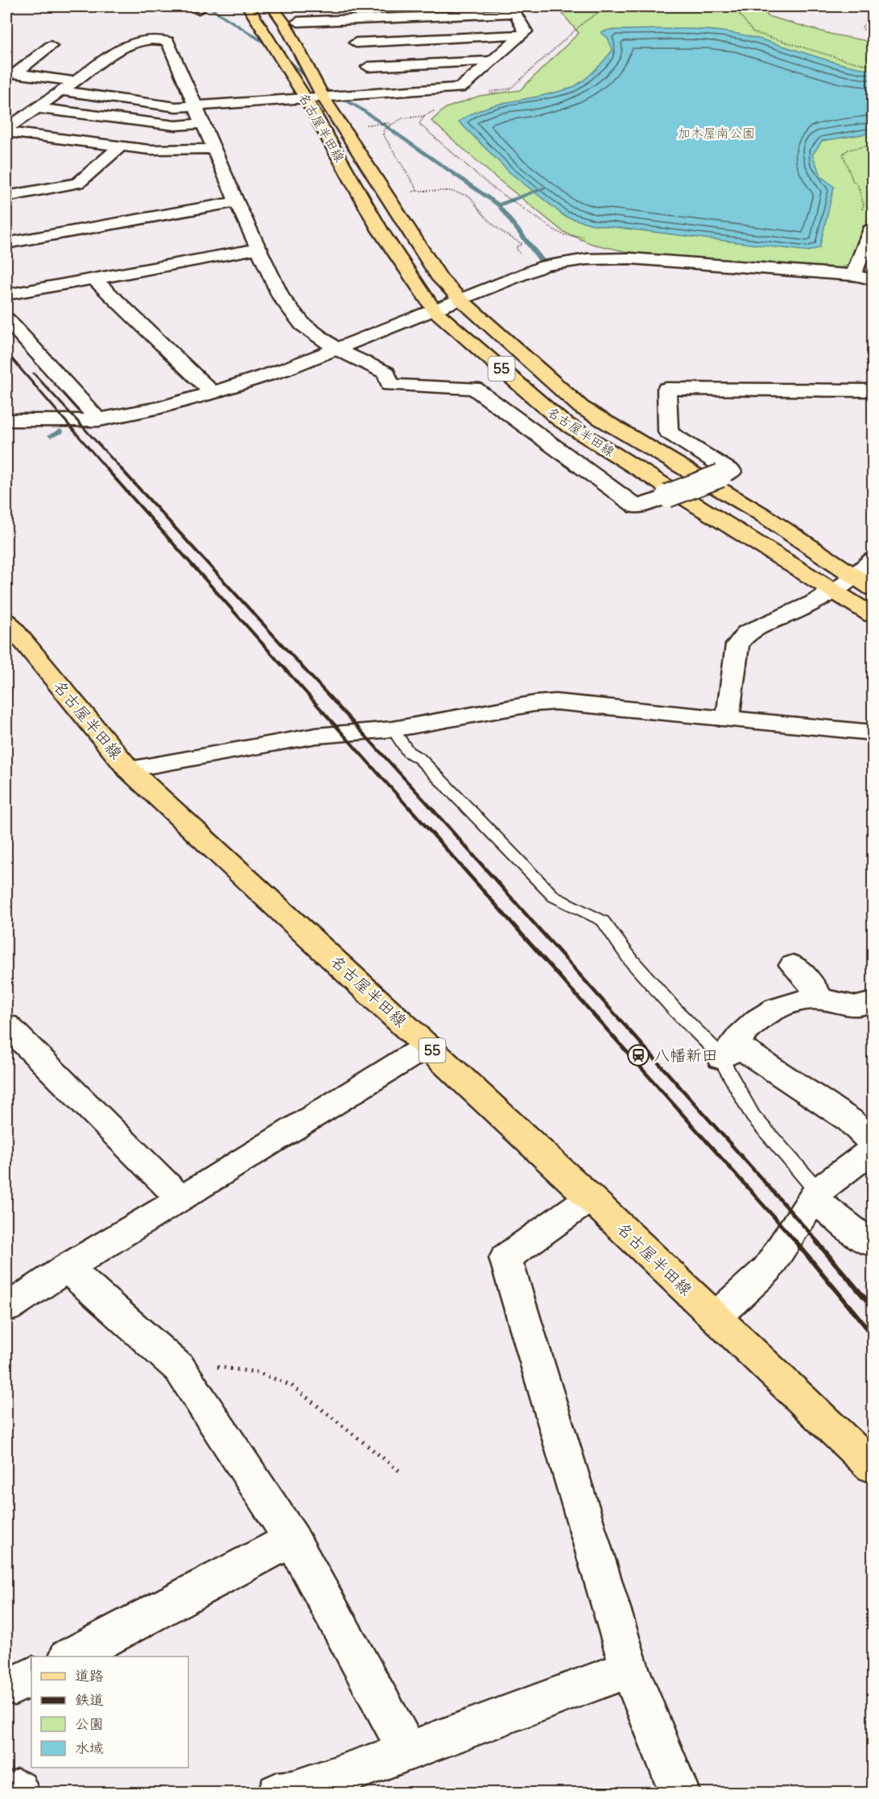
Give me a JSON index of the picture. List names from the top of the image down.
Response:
{
  "streets": {
    "main road": ["名古屋半田線", "55"]
  },
  "parks": ["加木屋南公園"],
  "places": {
    "station": ["八幡新田"]
  },
  "legend": [
    "道路",
    "鉄道",
    "公園",
    "水域"
  ]
}
